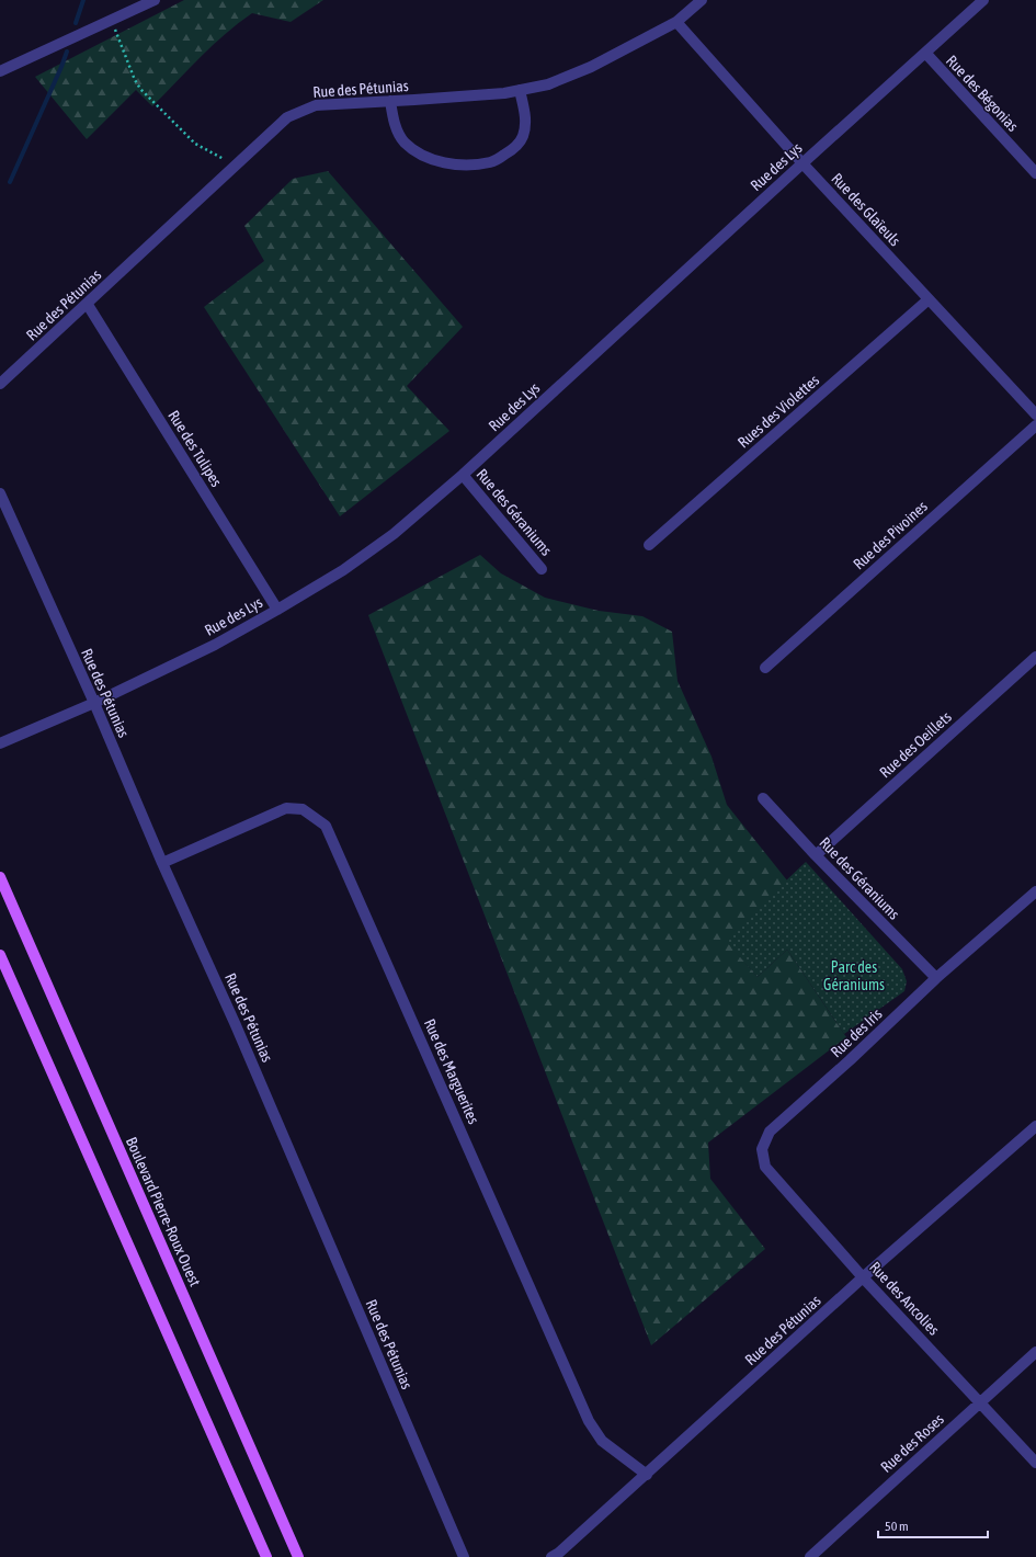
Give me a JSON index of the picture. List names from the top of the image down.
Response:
{
  "streets": {
    "main road": ["Boulevard Pierre-Roux Ouest"],
    "street": [
      "Rue des Pétunias",
      "Rue des Bégonias",
      "Rue des Lys",
      "Rue des Glaïeuls",
      "Rues des Violettes",
      "Rue des Tulipes",
      "Rue des Géraniums",
      "Rue des Pivoines",
      "Rue des Oeillets",
      "Rue des Iris",
      "Rue des Marguerites",
      "Rue des Ancolies",
      "Rue des Roses"
    ]
  },
  "crossings": [
    ["Rue des Pétunias", "Rue des Lys"],
    ["Rue des Pétunias", "Rue des Glaïeuls"],
    ["Rue des Pétunias", "Rue des Tulipes"],
    ["Rue des Pétunias", "Rue des Marguerites"],
    ["Rue des Pétunias", "Rue des Ancolies"],
    ["Rue des Bégonias", "Rue des Lys"],
    ["Rue des Lys", "Rue des Glaïeuls"],
    ["Rue des Lys", "Rue des Tulipes"],
    ["Rue des Lys", "Rue des Géraniums"],
    ["Rue des Glaïeuls", "Rues des Violettes"],
    ["Rue des Géraniums", "Rue des Oeillets"],
    ["Rue des Géraniums", "Rue des Iris"],
    ["Rue des Iris", "Rue des Ancolies"],
    ["Rue des Ancolies", "Rue des Roses"]
  ],
  "parks": ["Parc des Géraniums"],
  "scale_bar": "50 m"
}
